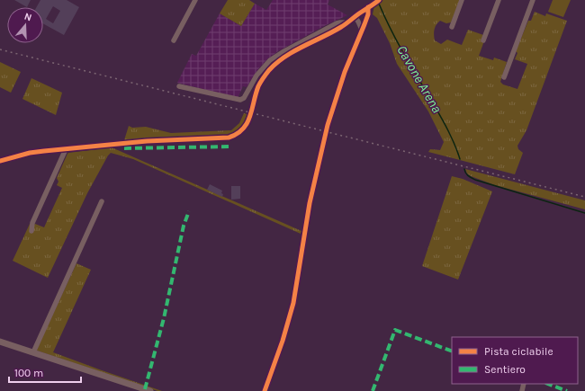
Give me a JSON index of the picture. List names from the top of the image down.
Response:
{
  "water": ["Cavone Arena"],
  "legend": ["Pista ciclabile", "Sentiero"],
  "scale_bar": "100 m",
  "north": "top"
}
